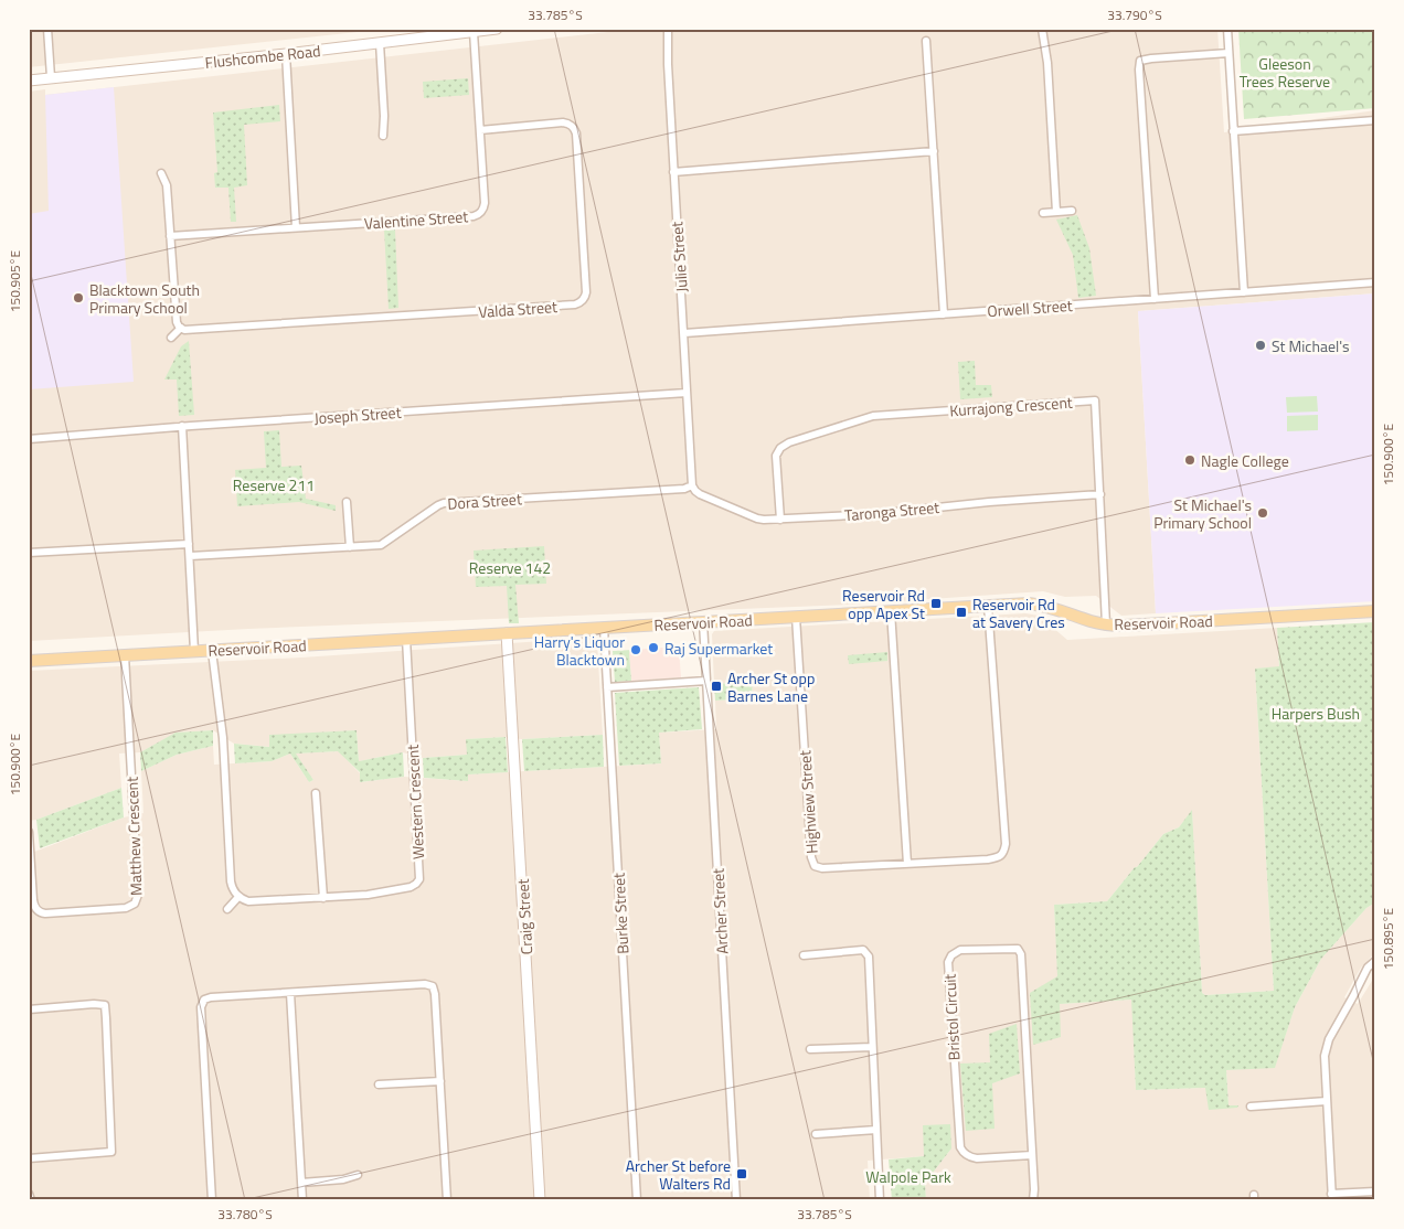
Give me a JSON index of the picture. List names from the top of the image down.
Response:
{
  "streets": {
    "main road": ["Reservoir Road"],
    "street": [
      "Flushcombe Road",
      "Valentine Street",
      "Julie Street",
      "Orwell Street",
      "Valda Street",
      "Kurrajong Crescent",
      "Joseph Street",
      "Dora Street",
      "Taronga Street",
      "Western Crescent",
      "Highview Street",
      "Matthew Crescent",
      "Archer Street",
      "Burke Street",
      "Craig Street",
      "Bristol Circuit"
    ]
  },
  "crossings": [
    ["Flushcombe Road", "Valentine Street"],
    ["Valentine Street", "Valda Street"],
    ["Julie Street", "Orwell Street"],
    ["Julie Street", "Joseph Street"],
    ["Julie Street", "Dora Street"],
    ["Julie Street", "Taronga Street"],
    ["Kurrajong Crescent", "Taronga Street"],
    ["Kurrajong Crescent", "Reservoir Road"],
    ["Dora Street", "Taronga Street"],
    ["Reservoir Road", "Western Crescent"],
    ["Reservoir Road", "Highview Street"],
    ["Reservoir Road", "Matthew Crescent"],
    ["Reservoir Road", "Archer Street"],
    ["Reservoir Road", "Burke Street"],
    ["Reservoir Road", "Craig Street"]
  ],
  "parks": [
    "Gleeson Trees Reserve",
    "Reserve 211",
    "Reserve 142",
    "Harpers Bush",
    "Walpole Park"
  ],
  "places": {
    "other": [
      "Blacktown South Primary School",
      "St Michael's",
      "Nagle College",
      "St Michael's Primary School",
      "Raj Supermarket",
      "Harry's Liquor Blacktown"
    ],
    "transit": [
      "Reservoir Rd opp Apex St",
      "Reservoir Rd at Savery Cres",
      "Archer St opp Barnes Lane",
      "Archer St before Walters Rd"
    ]
  },
  "coordinates": [
    "33.785°S",
    "33.790°S",
    "150.905°E",
    "150.900°E",
    "150.895°E",
    "33.780°S"
  ]
}
